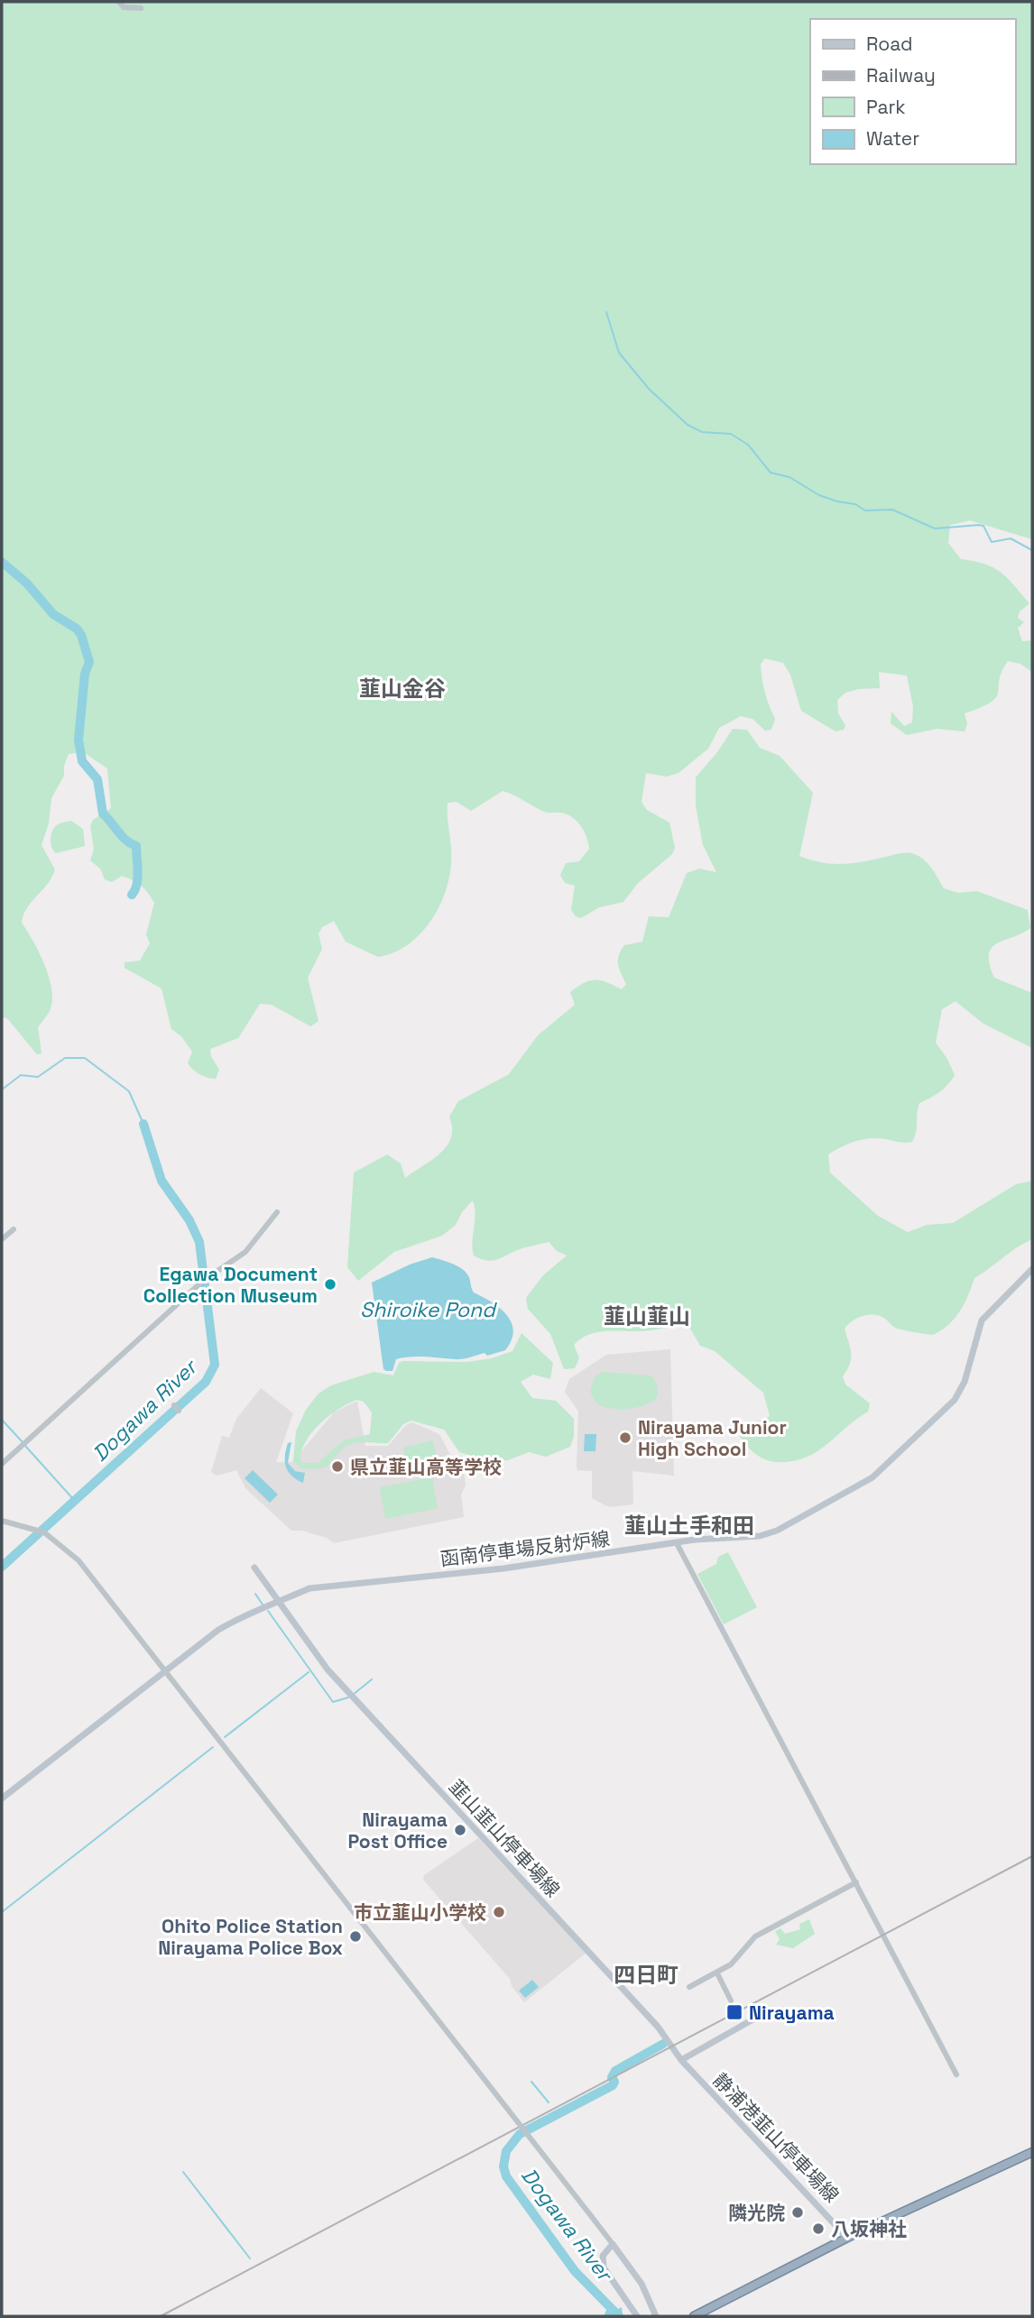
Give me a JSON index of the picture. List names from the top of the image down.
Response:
{
  "streets": {
    "main road": ["函南停車場反射炉線", "韮山韮山停車場線", "静浦港韮山停車場線"]
  },
  "crossings": [
    ["函南停車場反射炉線", "韮山韮山停車場線"],
    ["韮山韮山停車場線", "静浦港韮山停車場線"]
  ],
  "districts": [
    "韮山金谷",
    "韮山韮山",
    "韮山土手和田",
    "四日町"
  ],
  "water": ["Shiroike Pond", "Dogawa River"],
  "places": {
    "other": [
      "Egawa Document Collection Museum",
      "Nirayama Junior High School",
      "県立韮山高等学校",
      "Nirayama Post Office",
      "市立韮山小学校",
      "Ohito Police Station Nirayama Police Box",
      "隣光院",
      "八坂神社"
    ],
    "transit": ["Nirayama"]
  },
  "legend": [
    "Road",
    "Railway",
    "Park",
    "Water"
  ]
}
